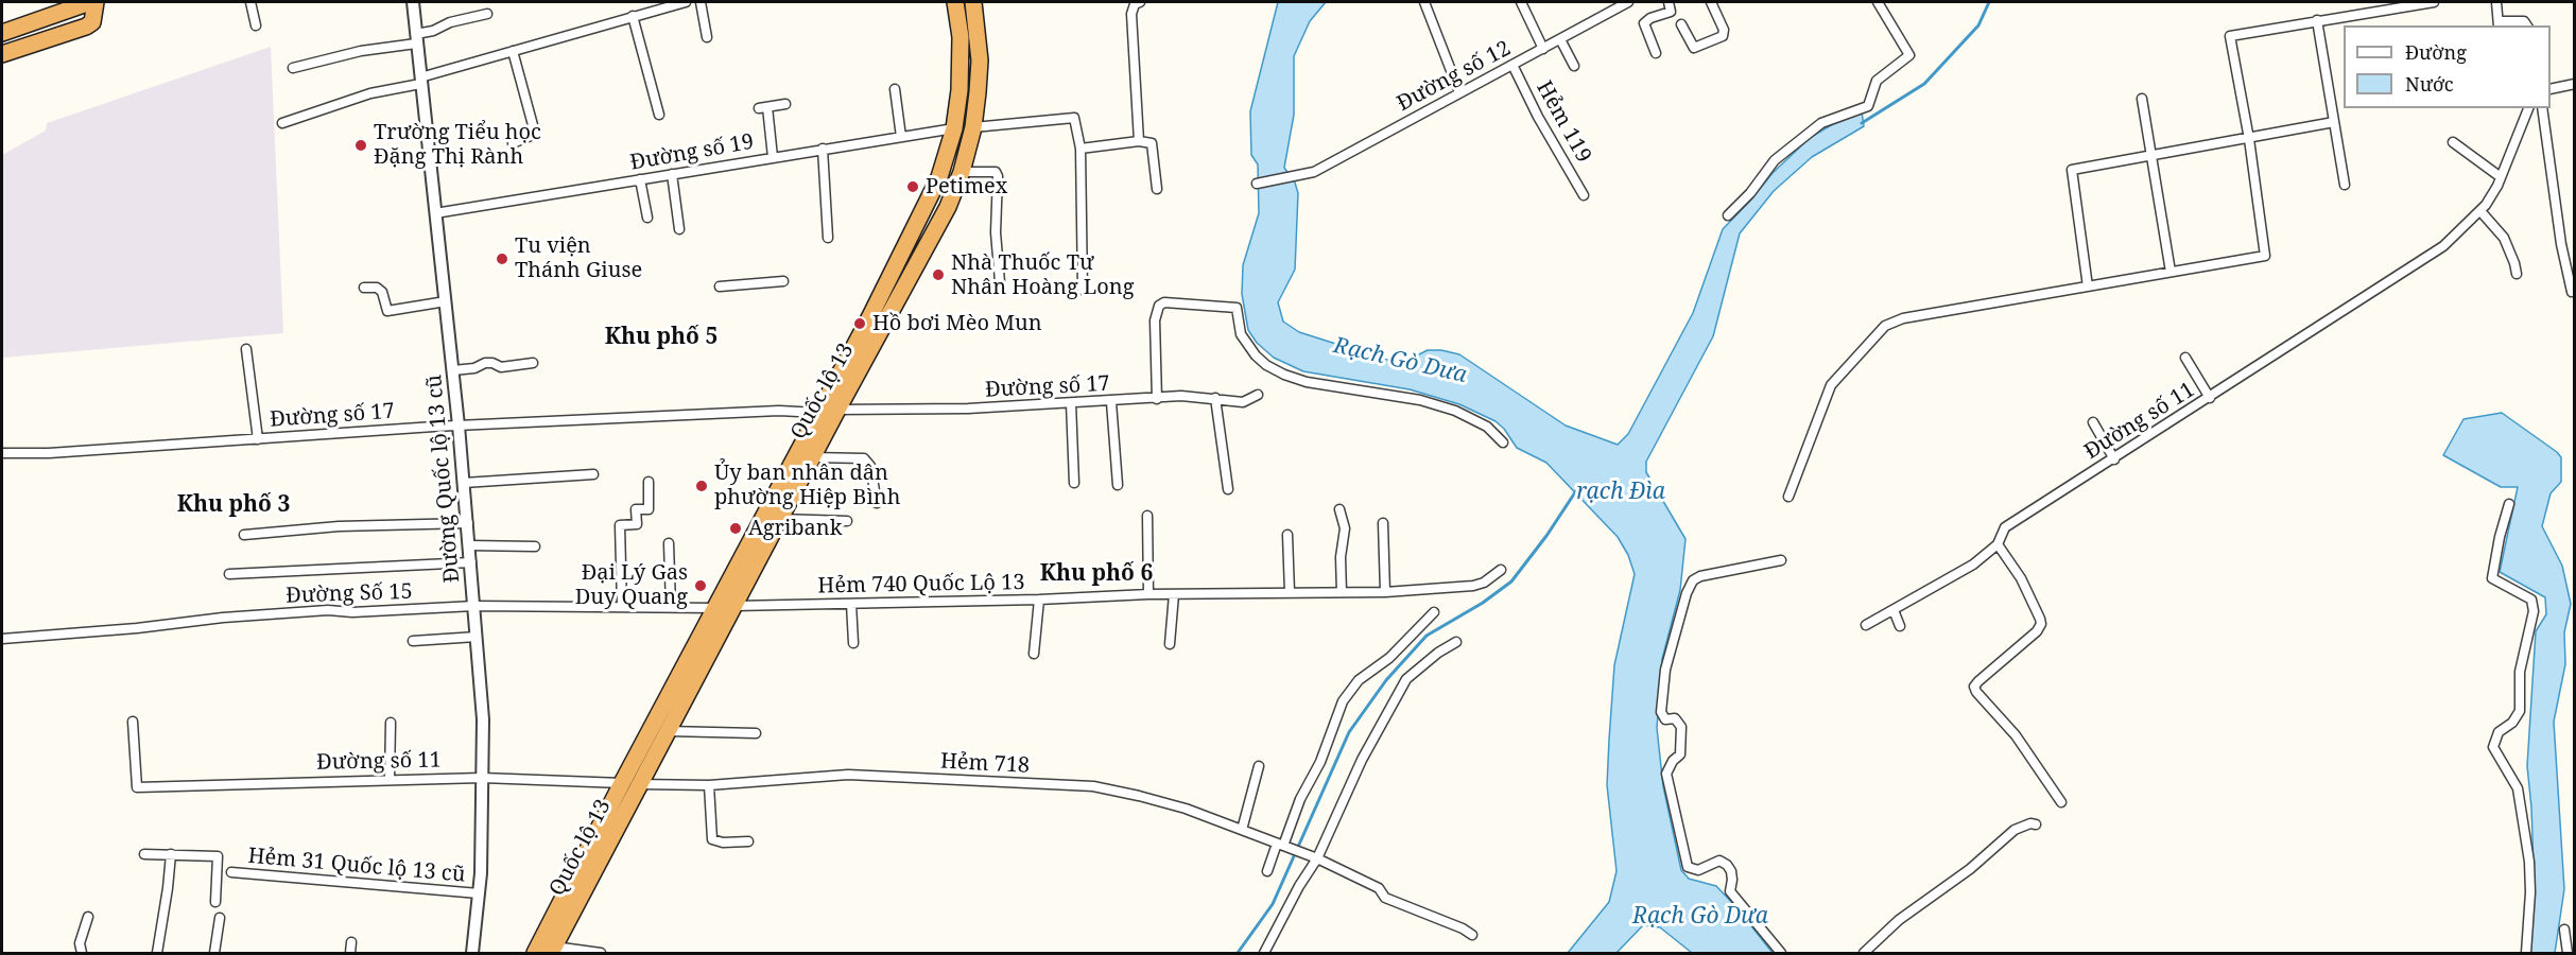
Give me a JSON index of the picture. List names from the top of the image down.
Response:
{
  "streets": {
    "highway": ["Quốc lộ 13"],
    "street": [
      "Đường số 12",
      "Hẻm 119",
      "Đường số 19",
      "Đường số 17",
      "Đường số 11",
      "Đường Quốc lộ 13 cũ",
      "Hẻm 740 Quốc Lộ 13",
      "Đường Số 15",
      "Hẻm 718",
      "Hẻm 31 Quốc lộ 13 cũ"
    ]
  },
  "crossings": [
    ["Đường số 12", "Hẻm 119"],
    ["Đường số 19", "Quốc lộ 13"],
    ["Đường số 19", "Đường Quốc lộ 13 cũ"],
    ["Đường số 17", "Quốc lộ 13"],
    ["Đường số 17", "Đường Quốc lộ 13 cũ"],
    ["Quốc lộ 13", "Đường số 11"],
    ["Quốc lộ 13", "Hẻm 740 Quốc Lộ 13"],
    ["Quốc lộ 13", "Đường Số 15"],
    ["Quốc lộ 13", "Hẻm 718"],
    ["Đường số 11", "Đường Quốc lộ 13 cũ"],
    ["Đường Quốc lộ 13 cũ", "Đường Số 15"],
    ["Đường Quốc lộ 13 cũ", "Hẻm 31 Quốc lộ 13 cũ"]
  ],
  "districts": ["Khu phố 5", "Khu phố 3", "Khu phố 6"],
  "water": ["Rạch Gò Dưa", "rạch Đìa"],
  "places": [
    "Trường Tiểu học Đặng Thị Rành",
    "Petimex",
    "Tu viện Thánh Giuse",
    "Nhà Thuốc Tư Nhân Hoàng Long",
    "Hồ bơi Mèo Mun",
    "Ủy ban nhân dân phường Hiệp Bình",
    "Agribank",
    "Đại Lý Gas Duy Quang"
  ],
  "legend": ["Đường", "Nước"]
}
